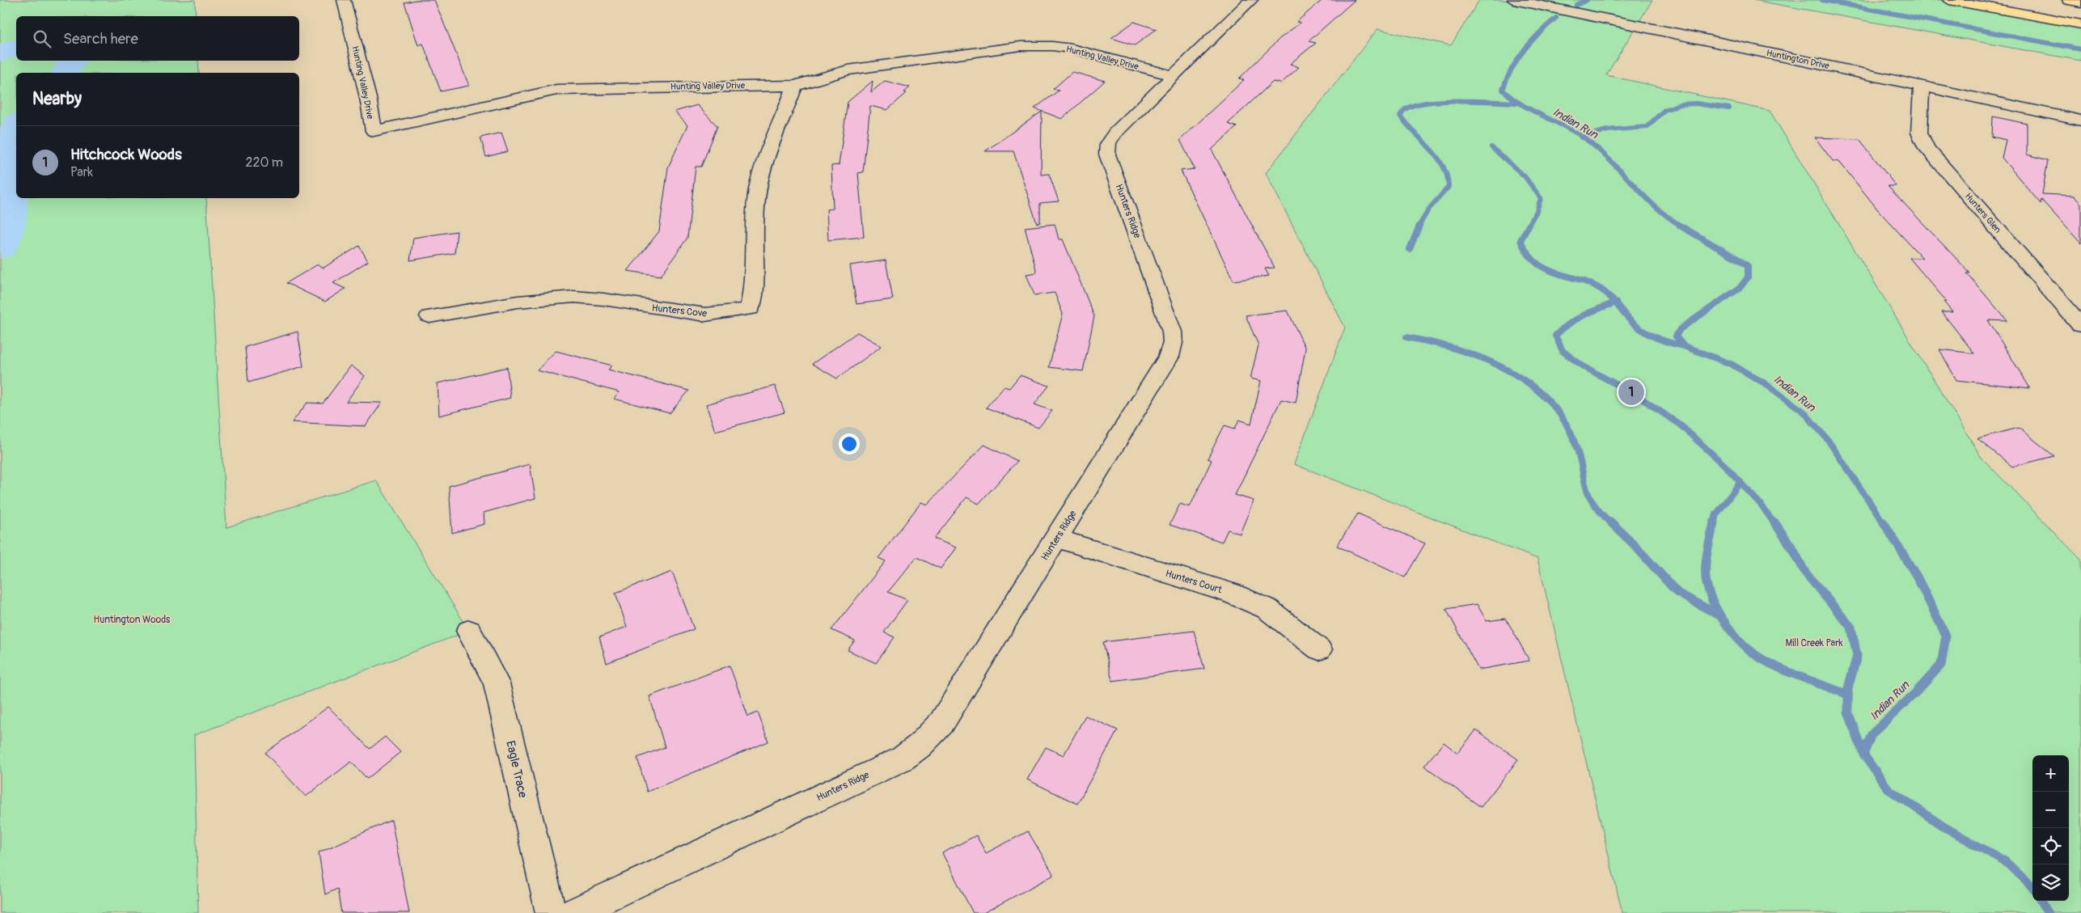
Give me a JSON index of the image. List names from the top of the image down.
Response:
{
  "streets": {
    "street": [
      "Hunting Valley Drive",
      "Huntington Drive",
      "Hunters Ridge",
      "Hunters Glen",
      "Hunters Cove",
      "Hunters Court",
      "Eagle Trace"
    ]
  },
  "crossings": [
    ["Hunting Valley Drive", "Hunters Ridge"],
    ["Hunting Valley Drive", "Hunters Cove"],
    ["Huntington Drive", "Hunters Glen"],
    ["Hunters Ridge", "Hunters Court"]
  ],
  "water": ["Indian Run"],
  "parks": ["Huntington Woods", "Mill Creek Park"],
  "page": {
    "search": "Search here",
    "heading": "Nearby",
    "list": [
      {
        "mark": "1",
        "name": "Hitchcock Woods",
        "note": "Park",
        "value": "220 m"
      }
    ],
    "pins": "1",
    "map_buttons": ["+", "−"]
  }
}
